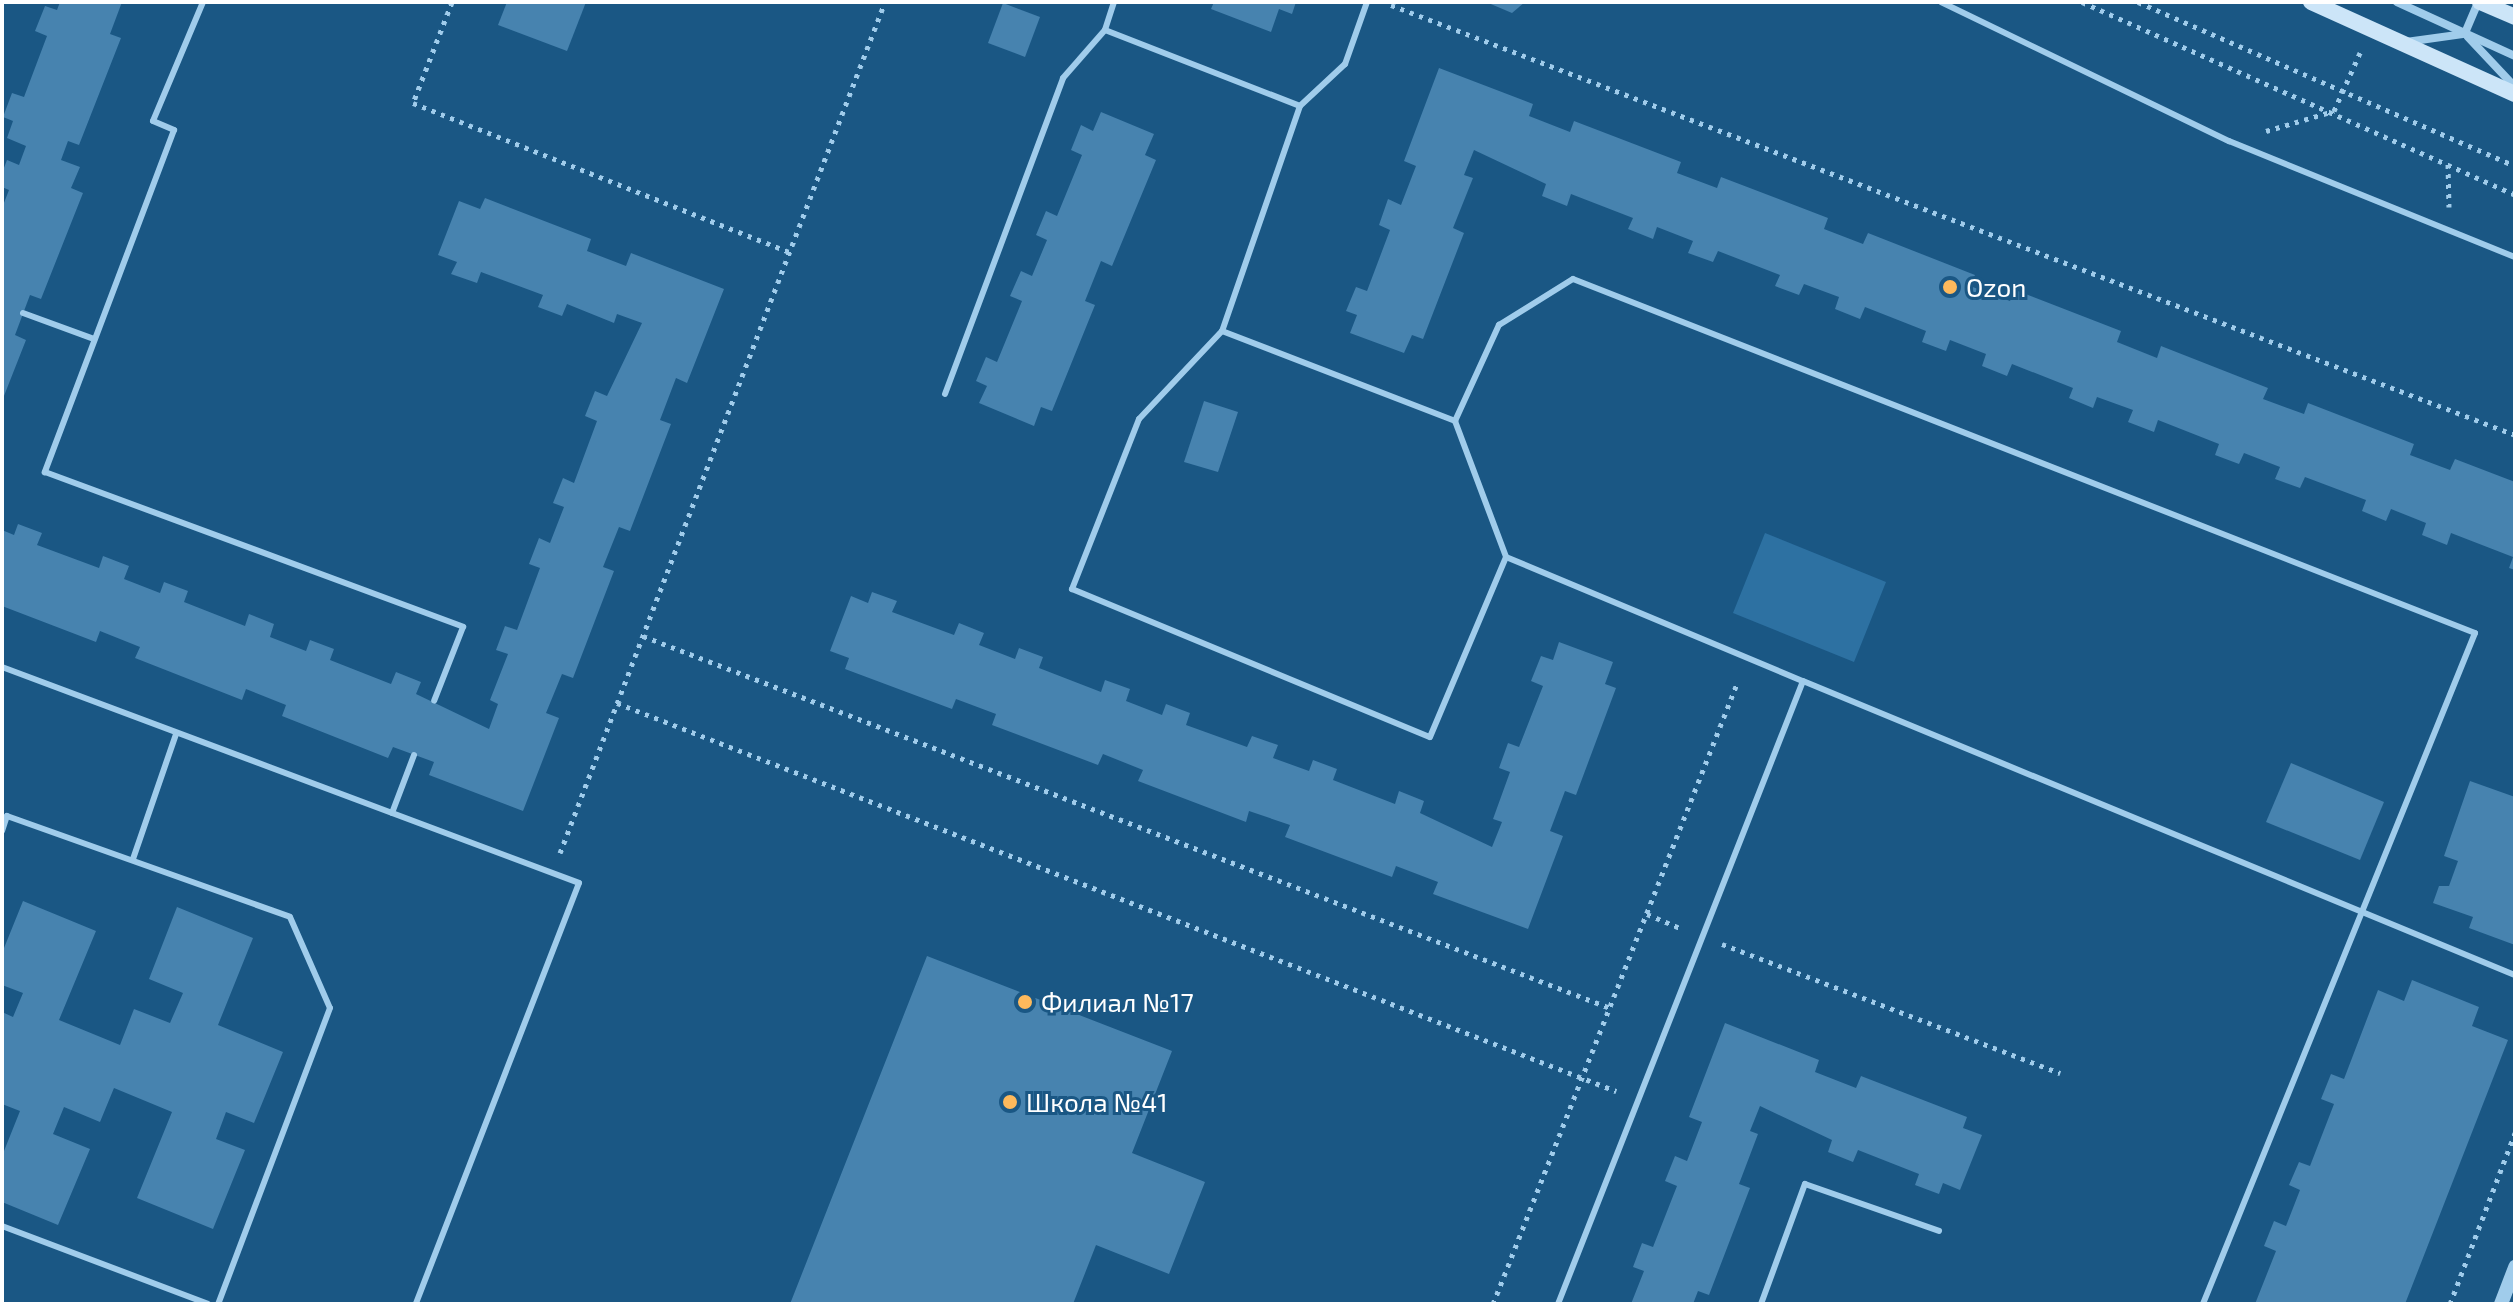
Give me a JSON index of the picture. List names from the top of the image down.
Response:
{
  "places": ["Ozon", "Филиал №17", "Школа №41"]
}
